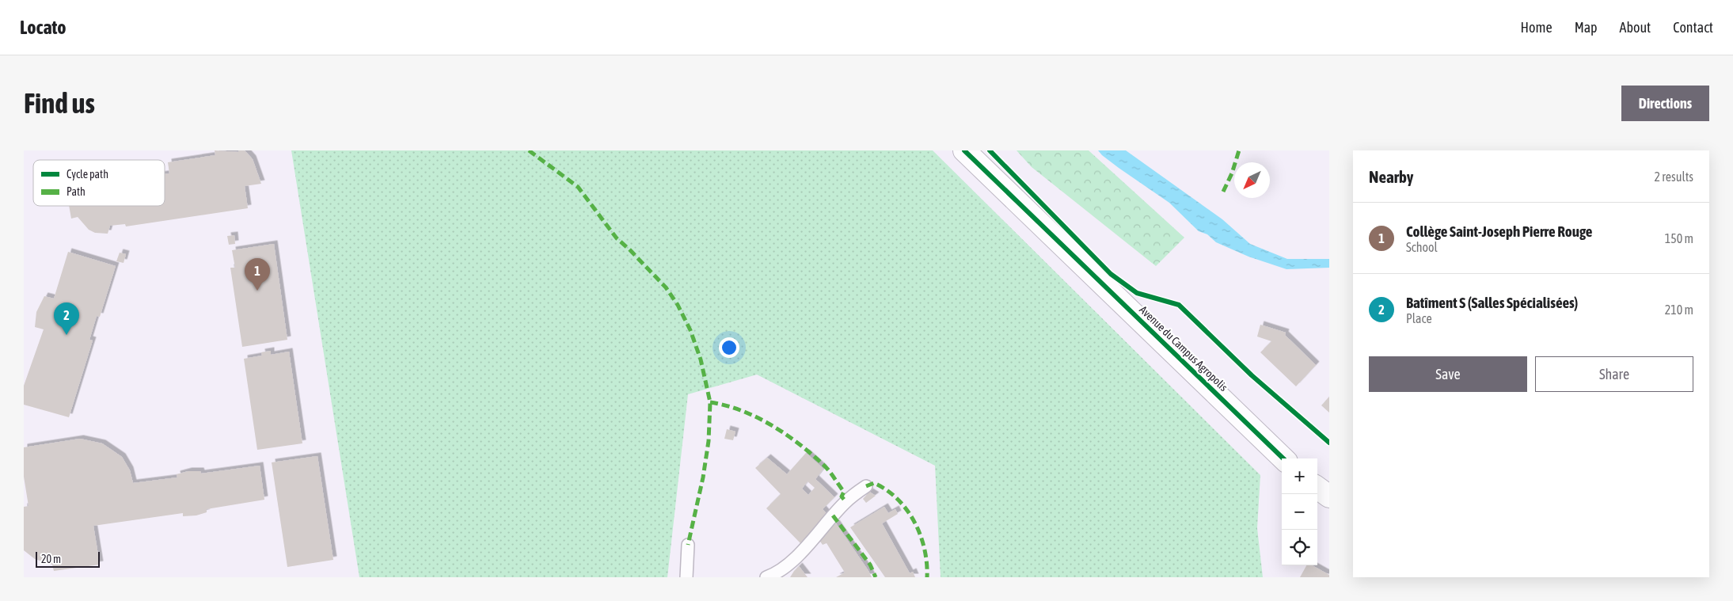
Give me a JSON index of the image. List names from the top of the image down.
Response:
{
  "streets": {
    "street": ["Avenue du Campus Agropolis"]
  },
  "legend": ["Cycle path", "Path"],
  "scale_bar": "20 m",
  "north": "bottom left",
  "page": {
    "header": "Locato",
    "nav": [
      "Home",
      "Map",
      "About",
      "Contact"
    ],
    "buttons": [
      "Directions",
      ["Save", "Share"]
    ],
    "title": "Find us",
    "heading": ["Nearby", "2 results"],
    "list": [
      {
        "mark": "1",
        "name": "Collège Saint-Joseph Pierre Rouge",
        "note": "School",
        "value": "150 m"
      },
      {
        "mark": "2",
        "name": "Batîment S (Salles Spécialisées)",
        "note": "Place",
        "value": "210 m"
      }
    ],
    "pins": ["1", "2"],
    "map_buttons": ["+", "−"],
    "scale": "20 m"
  }
}
